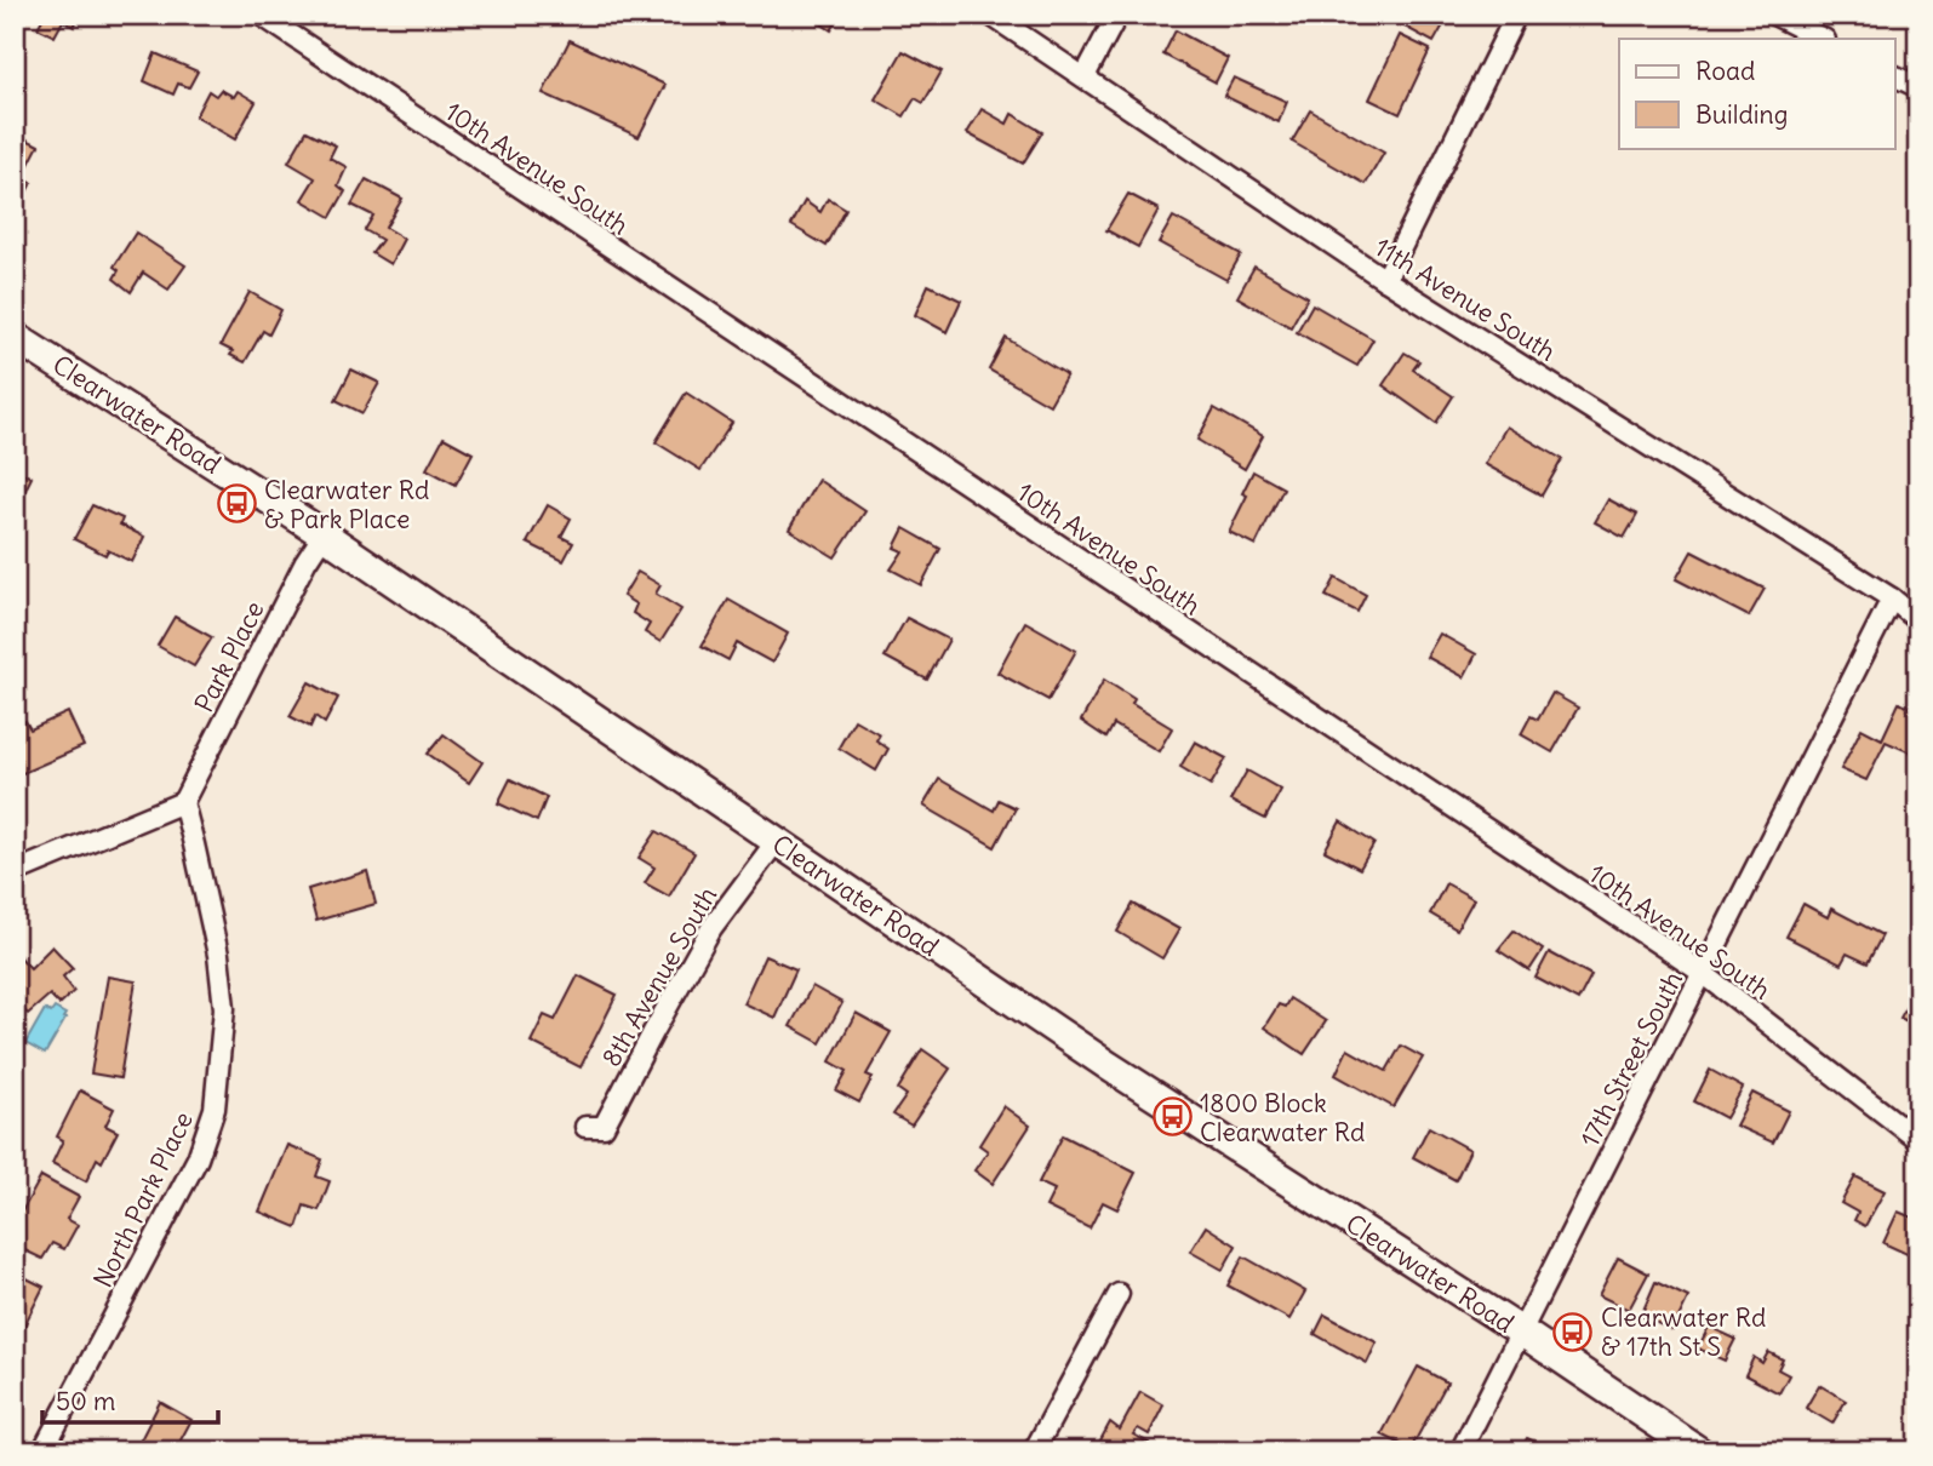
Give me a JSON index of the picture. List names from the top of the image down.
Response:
{
  "streets": {
    "street": [
      "10th Avenue South",
      "11th Avenue South",
      "Clearwater Road",
      "Park Place",
      "8th Avenue South",
      "17th Street South",
      "North Park Place"
    ]
  },
  "crossings": [
    ["10th Avenue South", "17th Street South"],
    ["11th Avenue South", "17th Street South"],
    ["Clearwater Road", "Park Place"],
    ["Clearwater Road", "8th Avenue South"],
    ["Clearwater Road", "17th Street South"],
    ["Park Place", "North Park Place"]
  ],
  "places": {
    "bus stop": ["Clearwater Rd & Park Place", "1800 Block Clearwater Rd", "Clearwater Rd & 17th St S"]
  },
  "legend": ["Road", "Building"],
  "scale_bar": "50 m"
}
